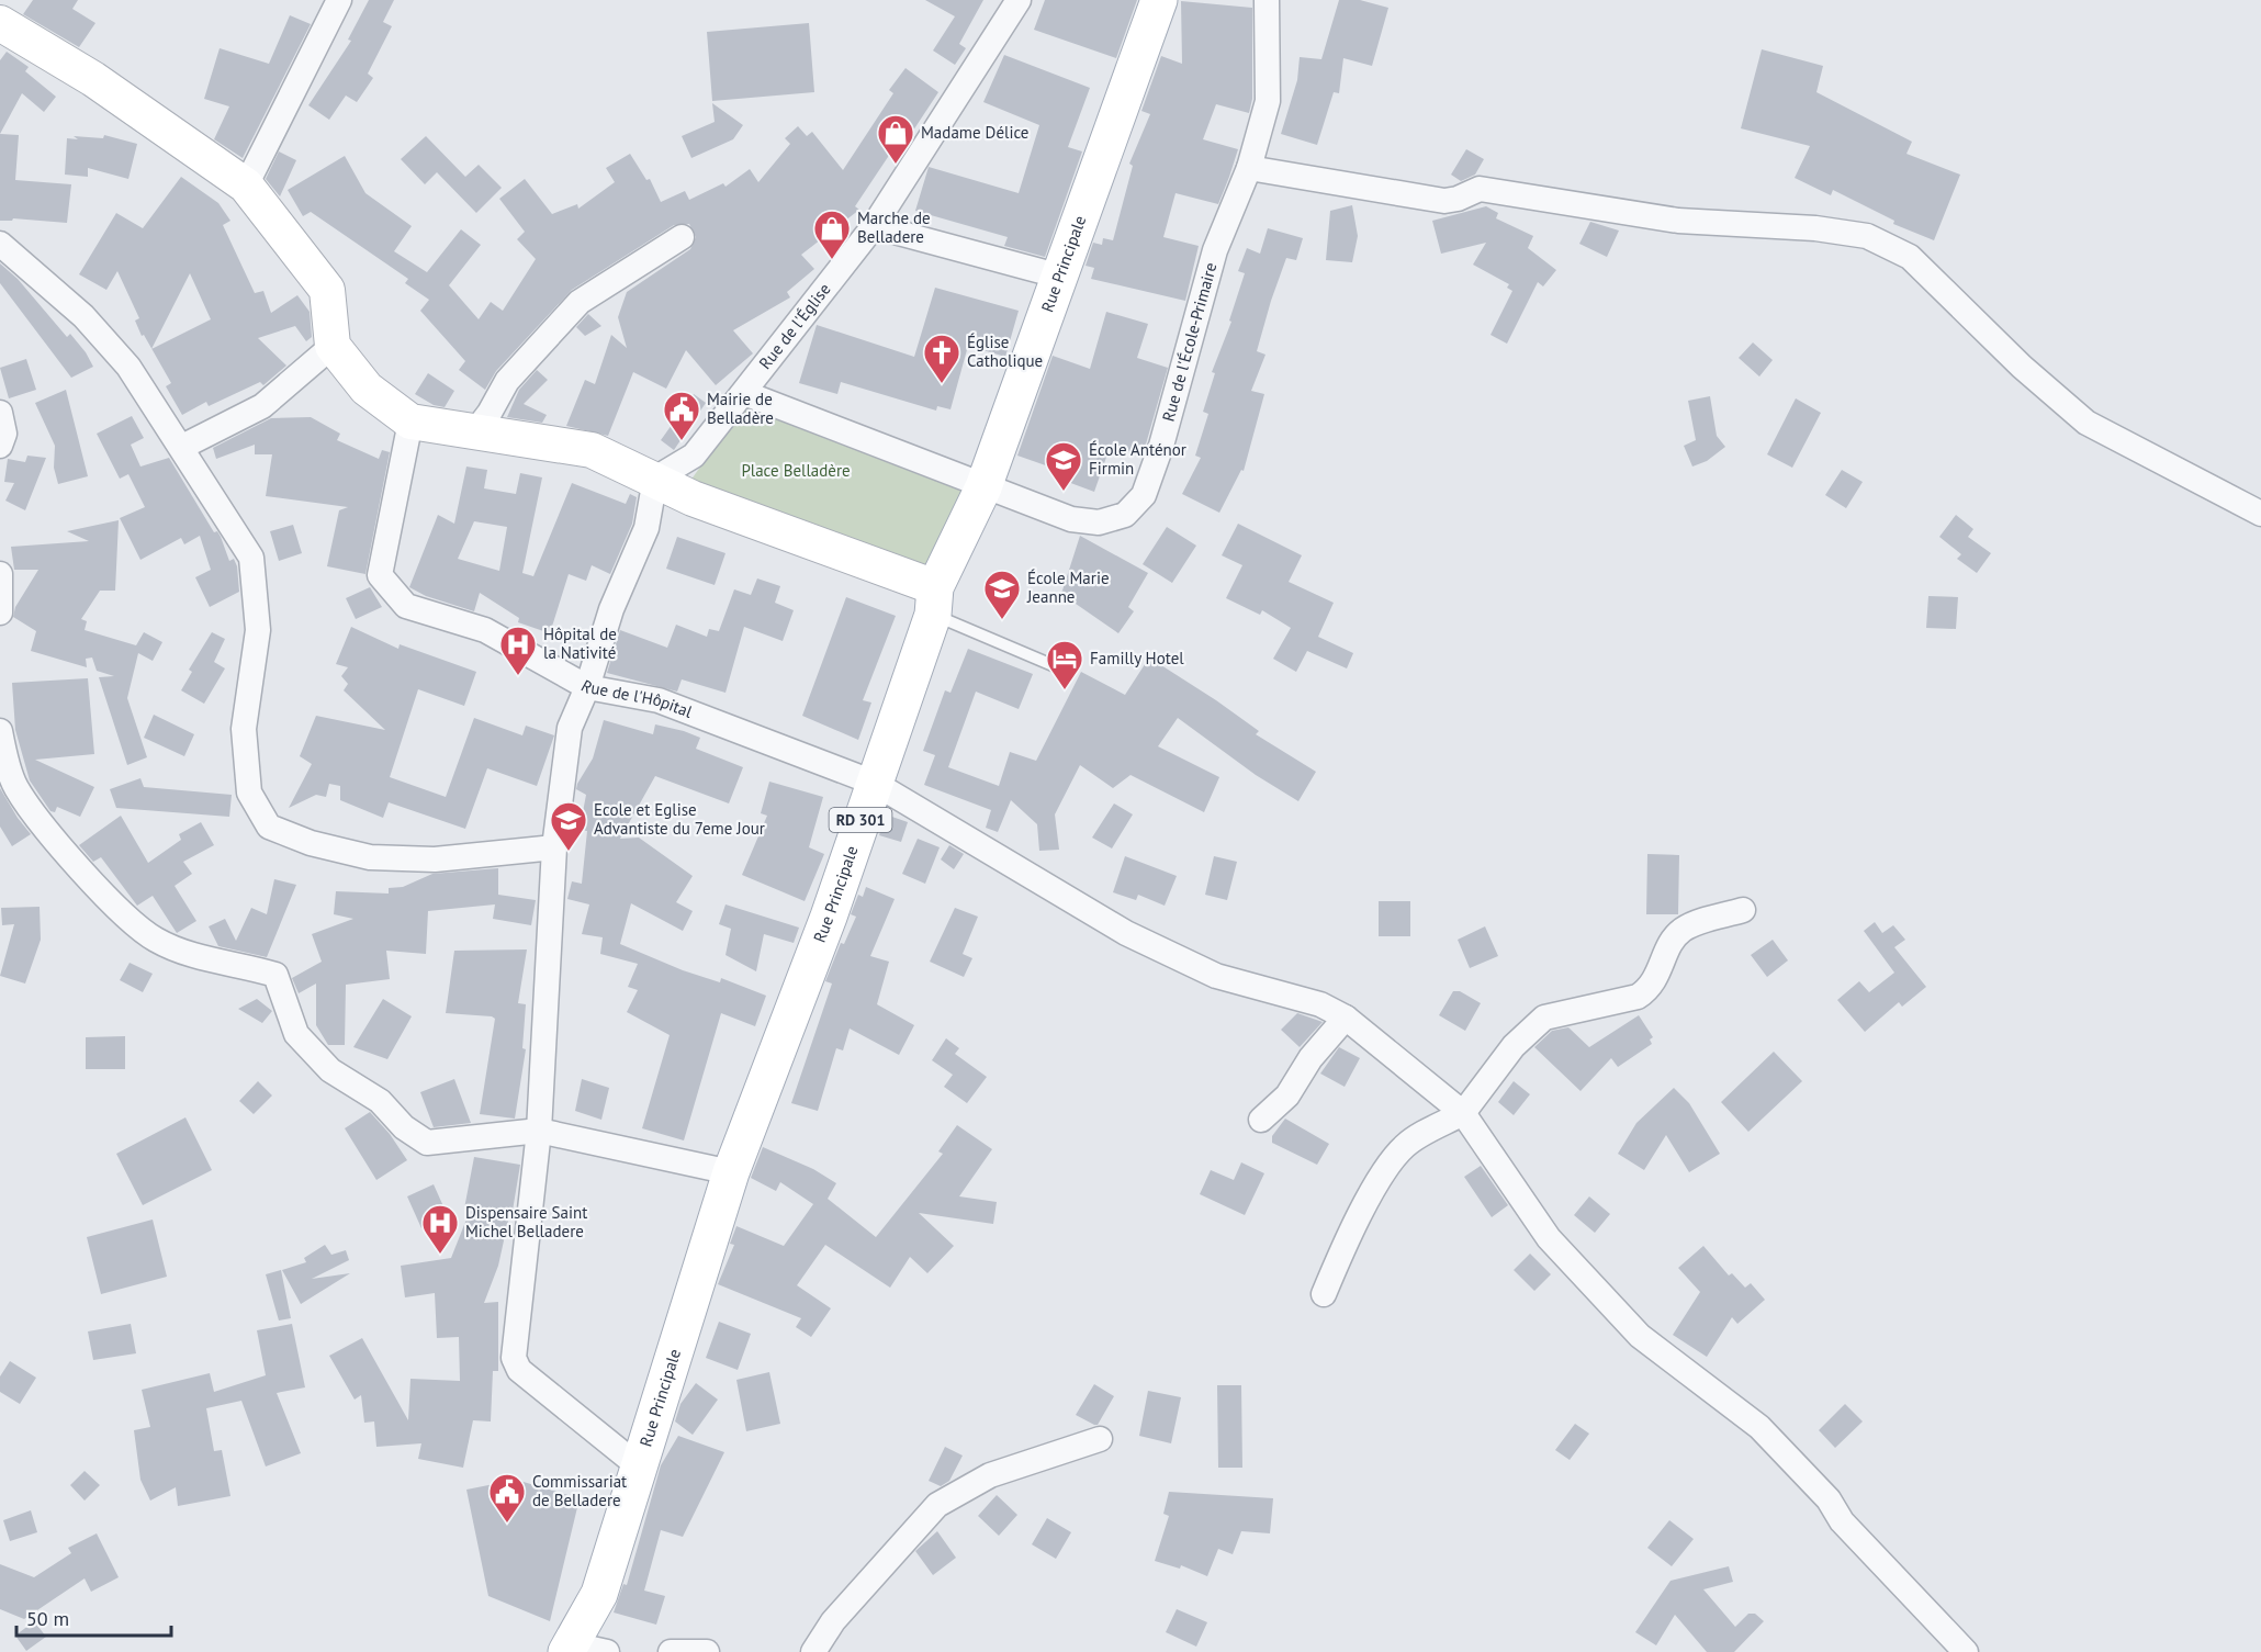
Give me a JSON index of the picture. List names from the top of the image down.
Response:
{
  "streets": {
    "main road": ["Rue Principale", "RD 301"],
    "street": ["Rue de l'Église", "Rue de l'École-Primaire", "Rue de l'Hôpital"]
  },
  "crossings": [
    ["Rue Principale", "Rue de l'École-Primaire"],
    ["Rue Principale", "Rue de l'Hôpital"],
    ["Rue de l'Église", "Rue de l'École-Primaire"]
  ],
  "parks": ["Place Belladère"],
  "places": {
    "shop": ["Madame Délice", "Marche de Belladere"],
    "church": ["Église Catholique"],
    "public building": ["Mairie de Belladère", "Commissariat de Belladere"],
    "school or university": ["École Anténor Firmin", "École Marie Jeanne", "Ecole et Eglise Advantiste du 7eme Jour"],
    "hospital": ["Hôpital de la Nativité", "Dispensaire Saint Michel Belladere"],
    "hotel": ["Familly Hotel"]
  },
  "scale_bar": "50 m"
}
